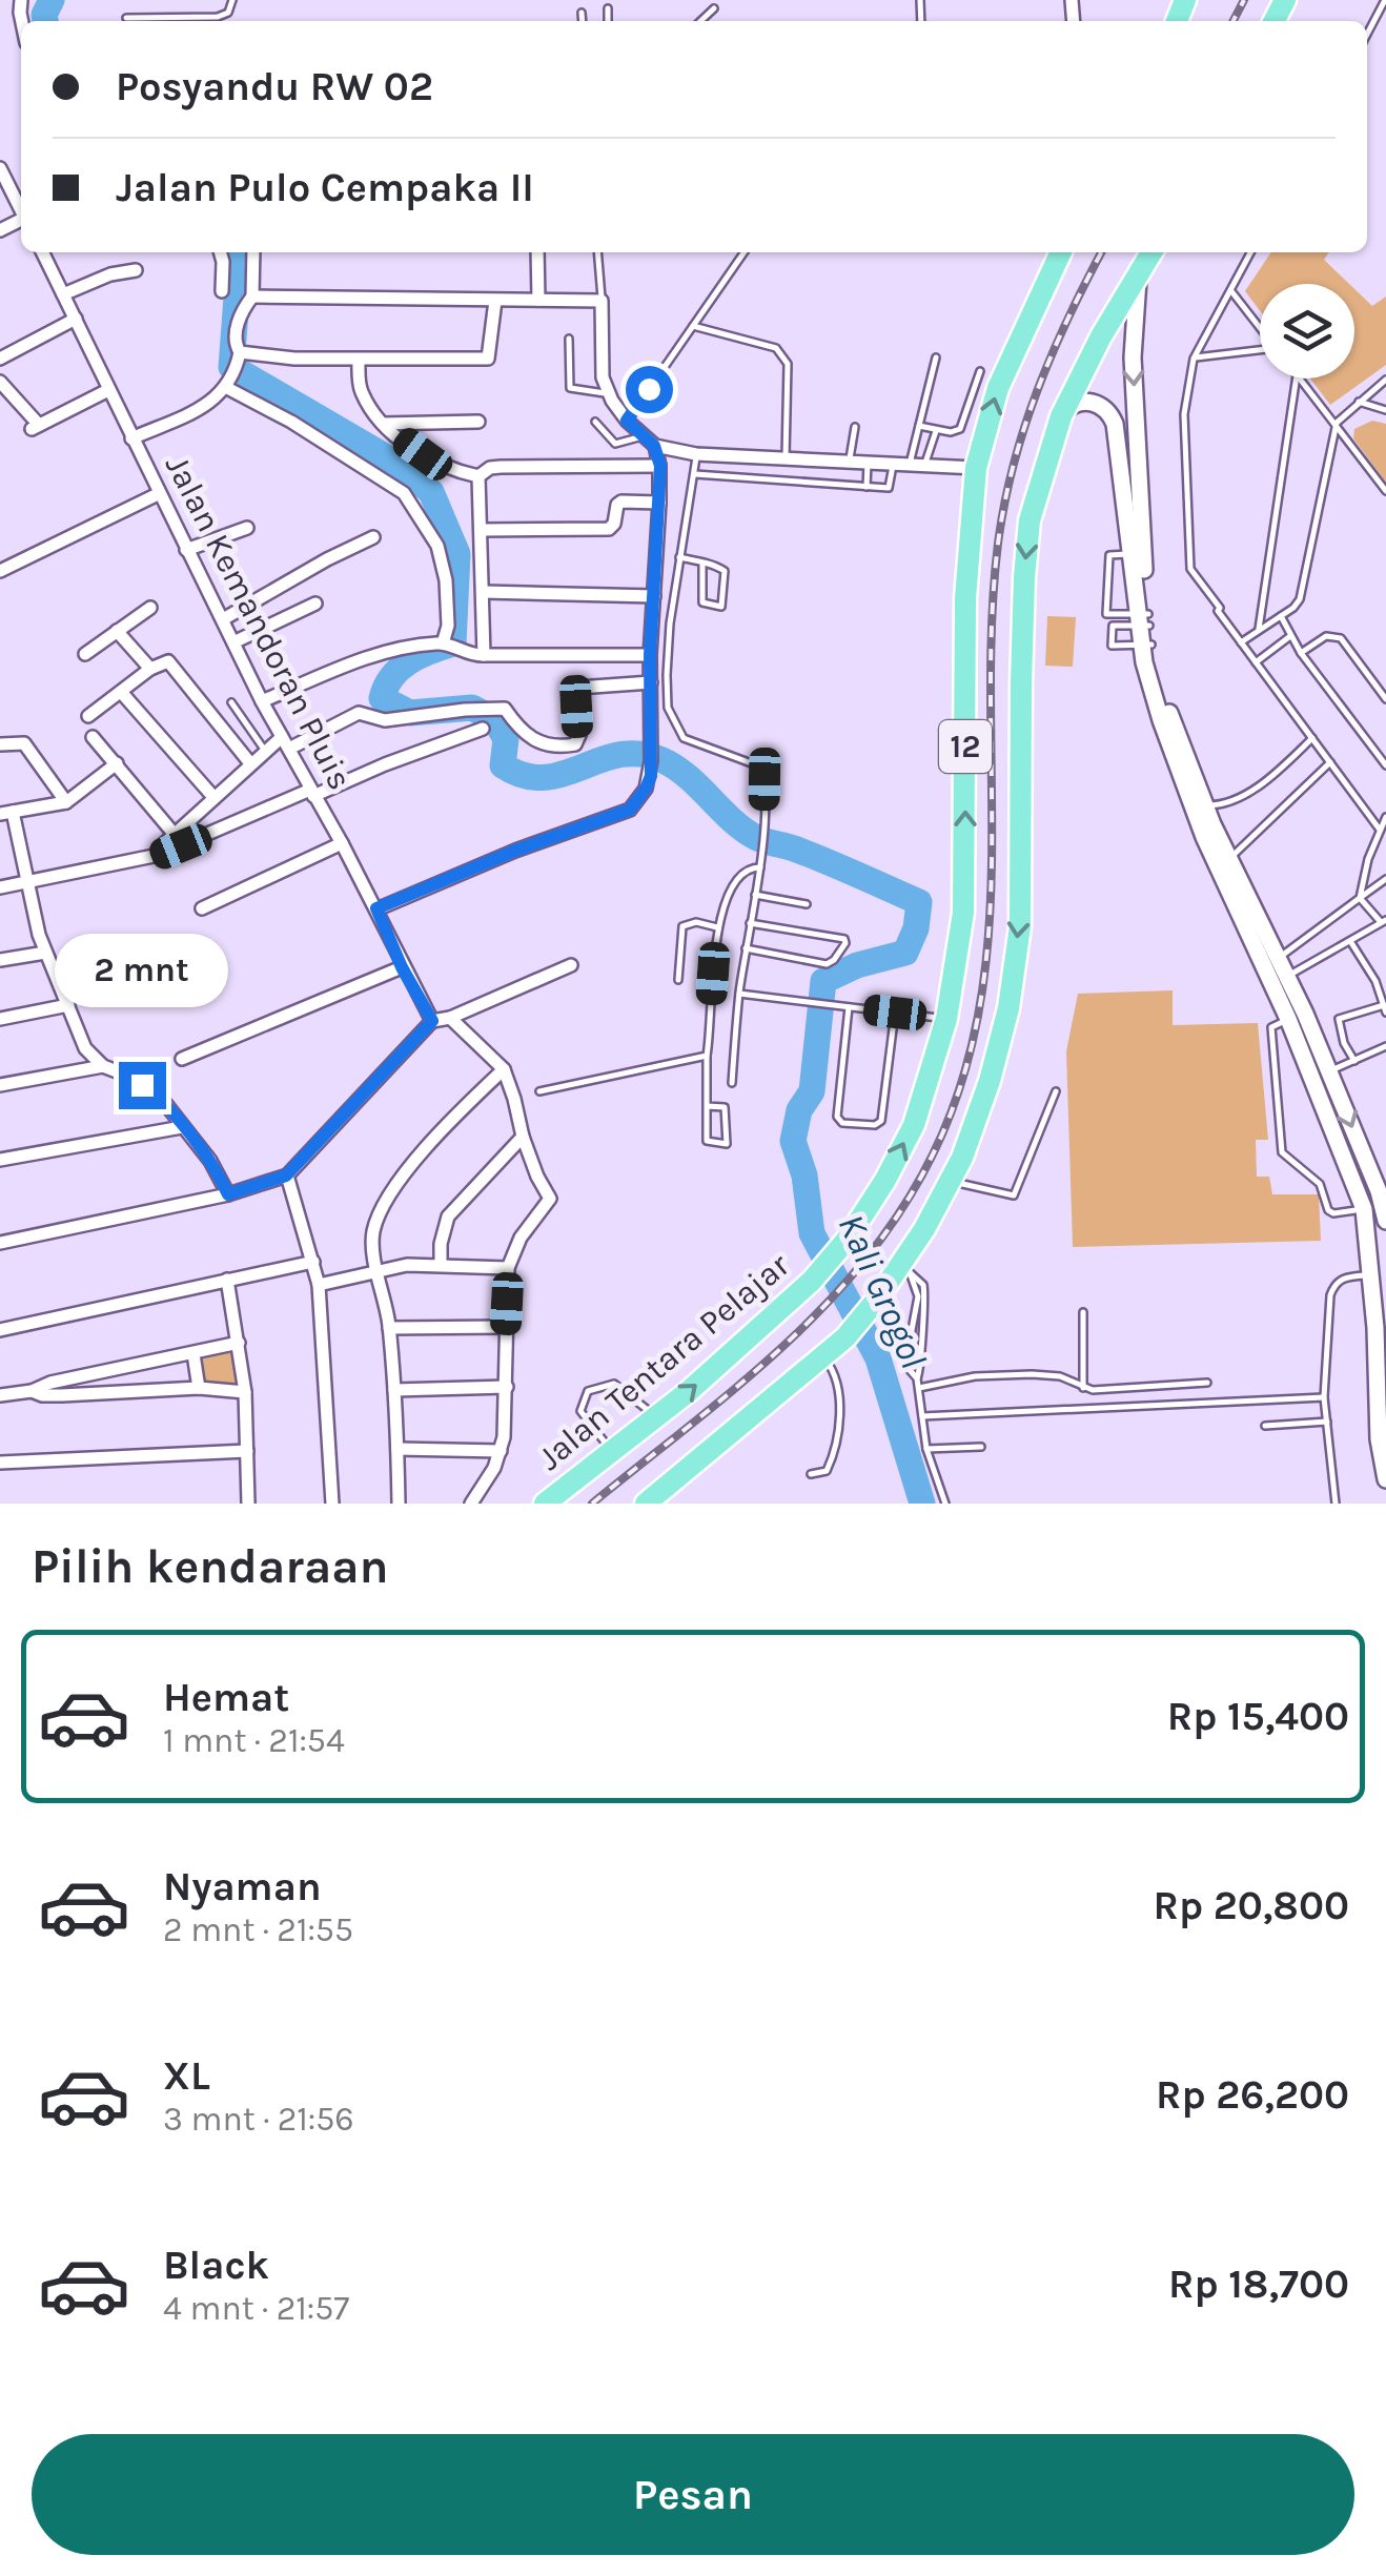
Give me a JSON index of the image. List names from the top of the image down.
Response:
{
  "streets": {
    "highway": ["12", "Jalan Tentara Pelajar"],
    "street": ["Jalan Kemandoran Pluis"]
  },
  "water": ["Kali Grogol"],
  "page": {
    "banner": ["Posyandu RW 02", "Jalan Pulo Cempaka II"],
    "bubble": "2 mnt",
    "heading": "Pilih kendaraan",
    "list": [
      {
        "name": "Hemat",
        "note": "1 mnt · 21:54",
        "value": "Rp 15,400"
      },
      {
        "name": "Nyaman",
        "note": "2 mnt · 21:55",
        "value": "Rp 20,800"
      },
      {
        "name": "XL",
        "note": "3 mnt · 21:56",
        "value": "Rp 26,200"
      },
      {
        "name": "Black",
        "note": "4 mnt · 21:57",
        "value": "Rp 18,700"
      }
    ],
    "buttons": "Pesan"
  }
}
